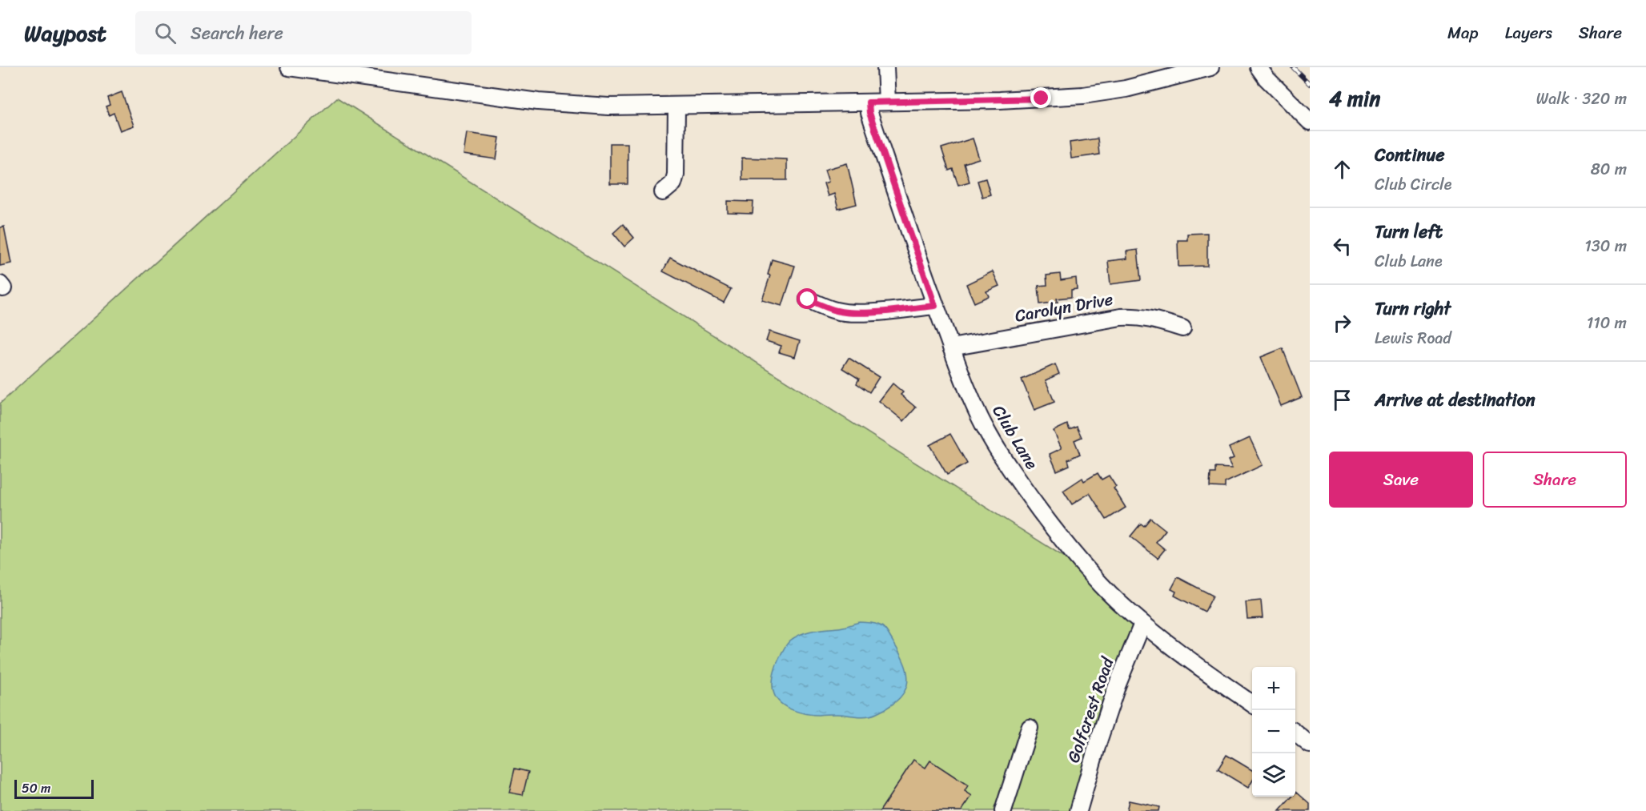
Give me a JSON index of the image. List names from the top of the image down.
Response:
{
  "streets": {
    "street": ["Carolyn Drive", "Club Lane", "Golfcrest Road"]
  },
  "crossings": [
    ["Carolyn Drive", "Club Lane"],
    ["Club Lane", "Golfcrest Road"]
  ],
  "scale_bar": "50 m",
  "page": {
    "header": "Waypost",
    "search": "Search here",
    "nav": ["Map", "Layers", "Share"],
    "heading": ["4 min", "Walk · 320 m"],
    "list": [
      ["Continue", "Club Circle", "80 m"],
      ["Turn left", "Club Lane", "130 m"],
      ["Turn right", "Lewis Road", "110 m"],
      "Arrive at destination"
    ],
    "buttons": ["Save", "Share"],
    "map_buttons": ["+", "−"],
    "scale": "50 m"
  }
}
